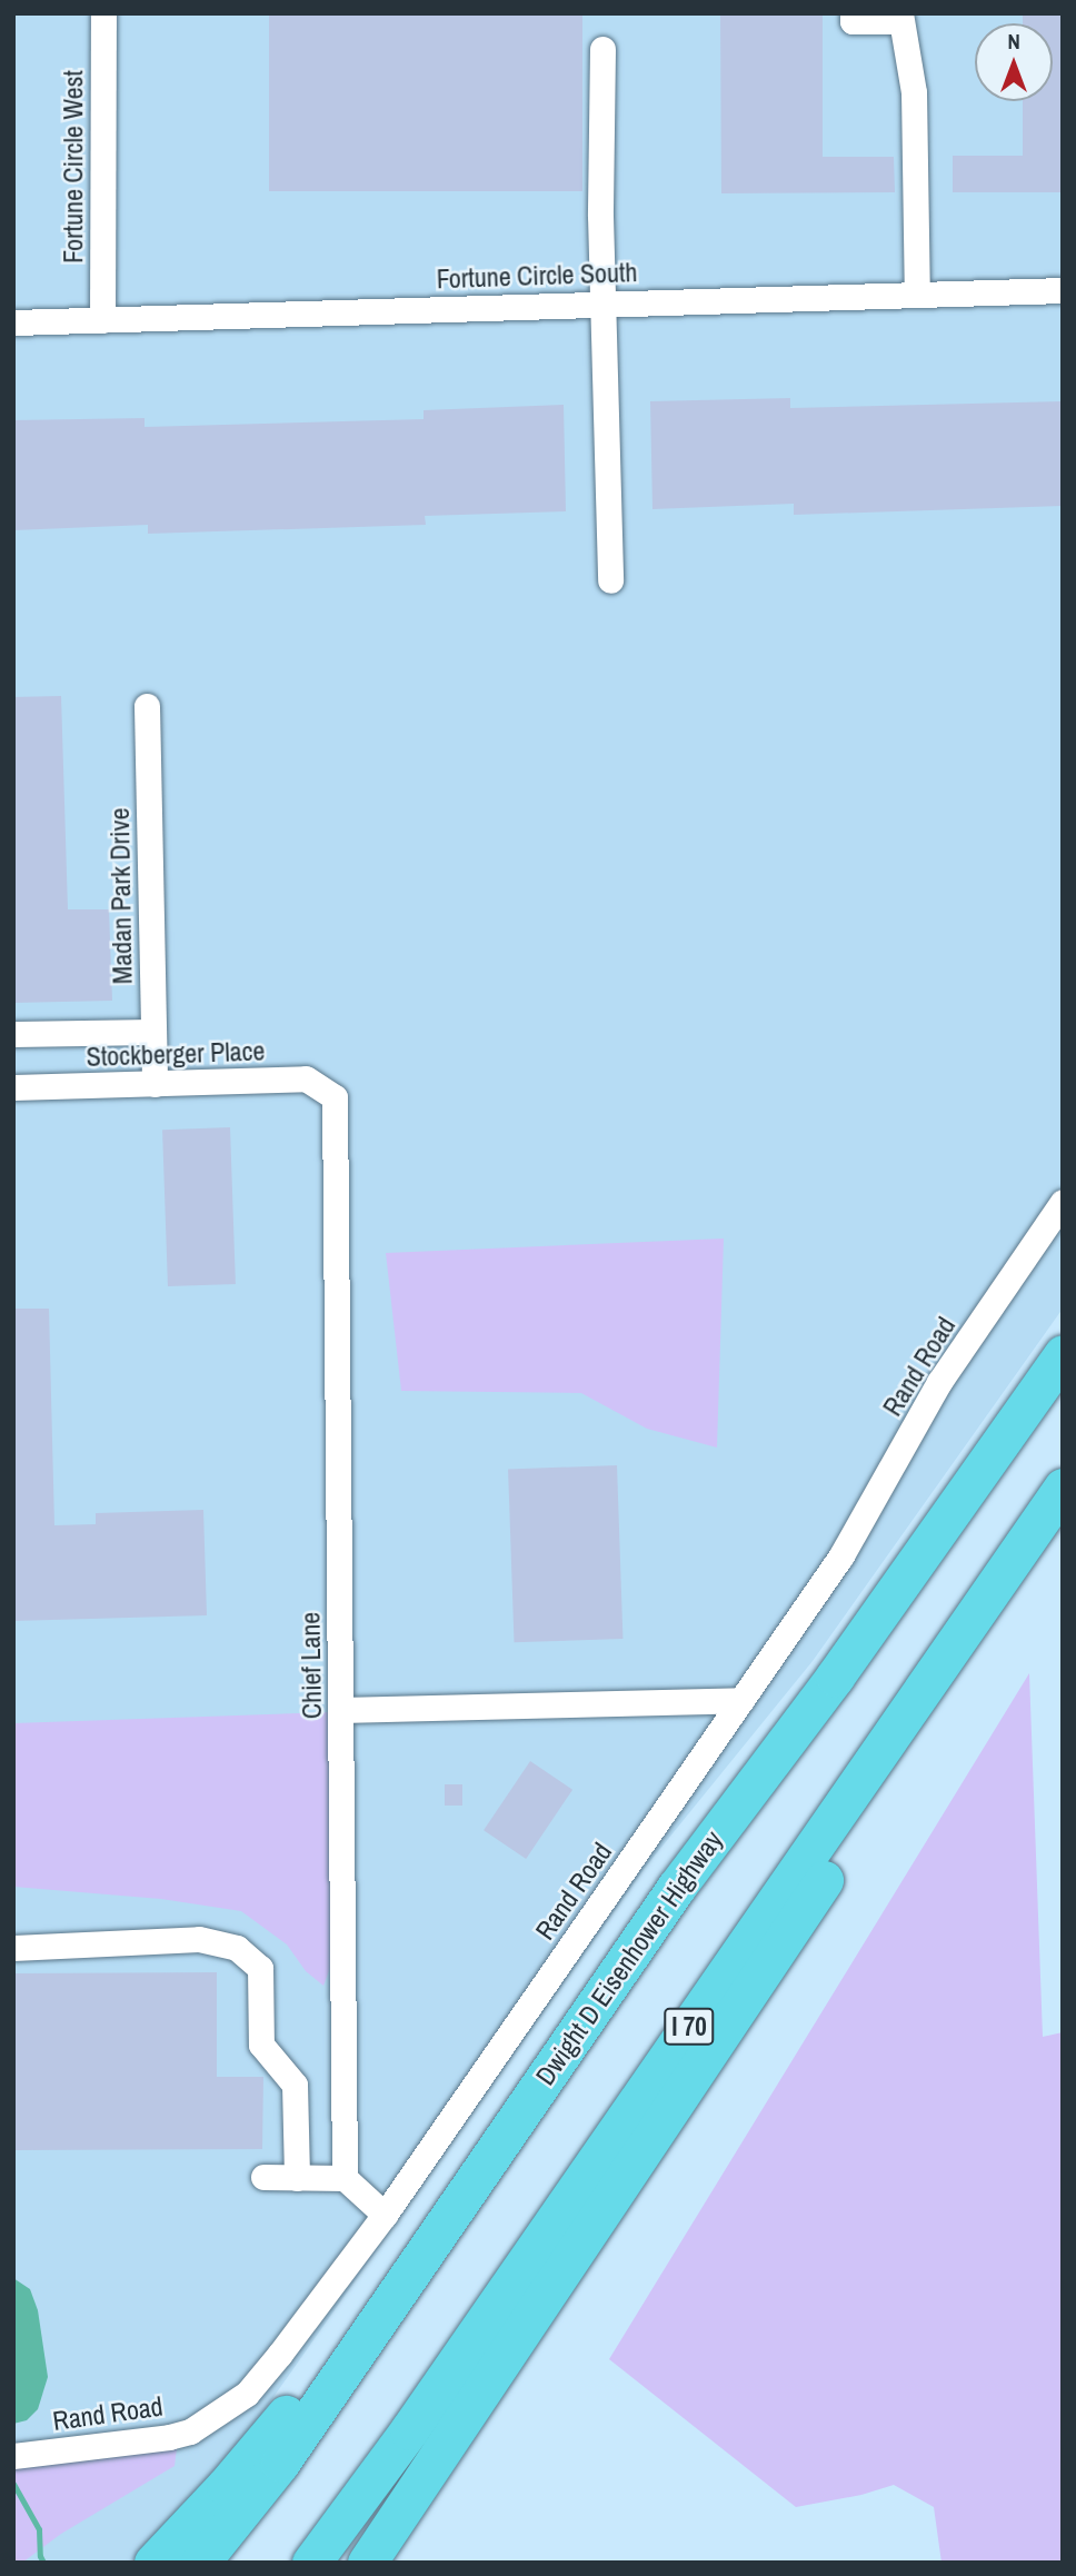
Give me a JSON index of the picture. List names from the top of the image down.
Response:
{
  "streets": {
    "highway": ["Dwight D Eisenhower Highway", "I 70"],
    "street": [
      "Fortune Circle West",
      "Fortune Circle South",
      "Madan Park Drive",
      "Stockberger Place",
      "Rand Road",
      "Chief Lane"
    ]
  },
  "crossings": [
    ["Fortune Circle West", "Fortune Circle South"],
    ["Madan Park Drive", "Stockberger Place"],
    ["Stockberger Place", "Chief Lane"]
  ],
  "north": "top"
}
